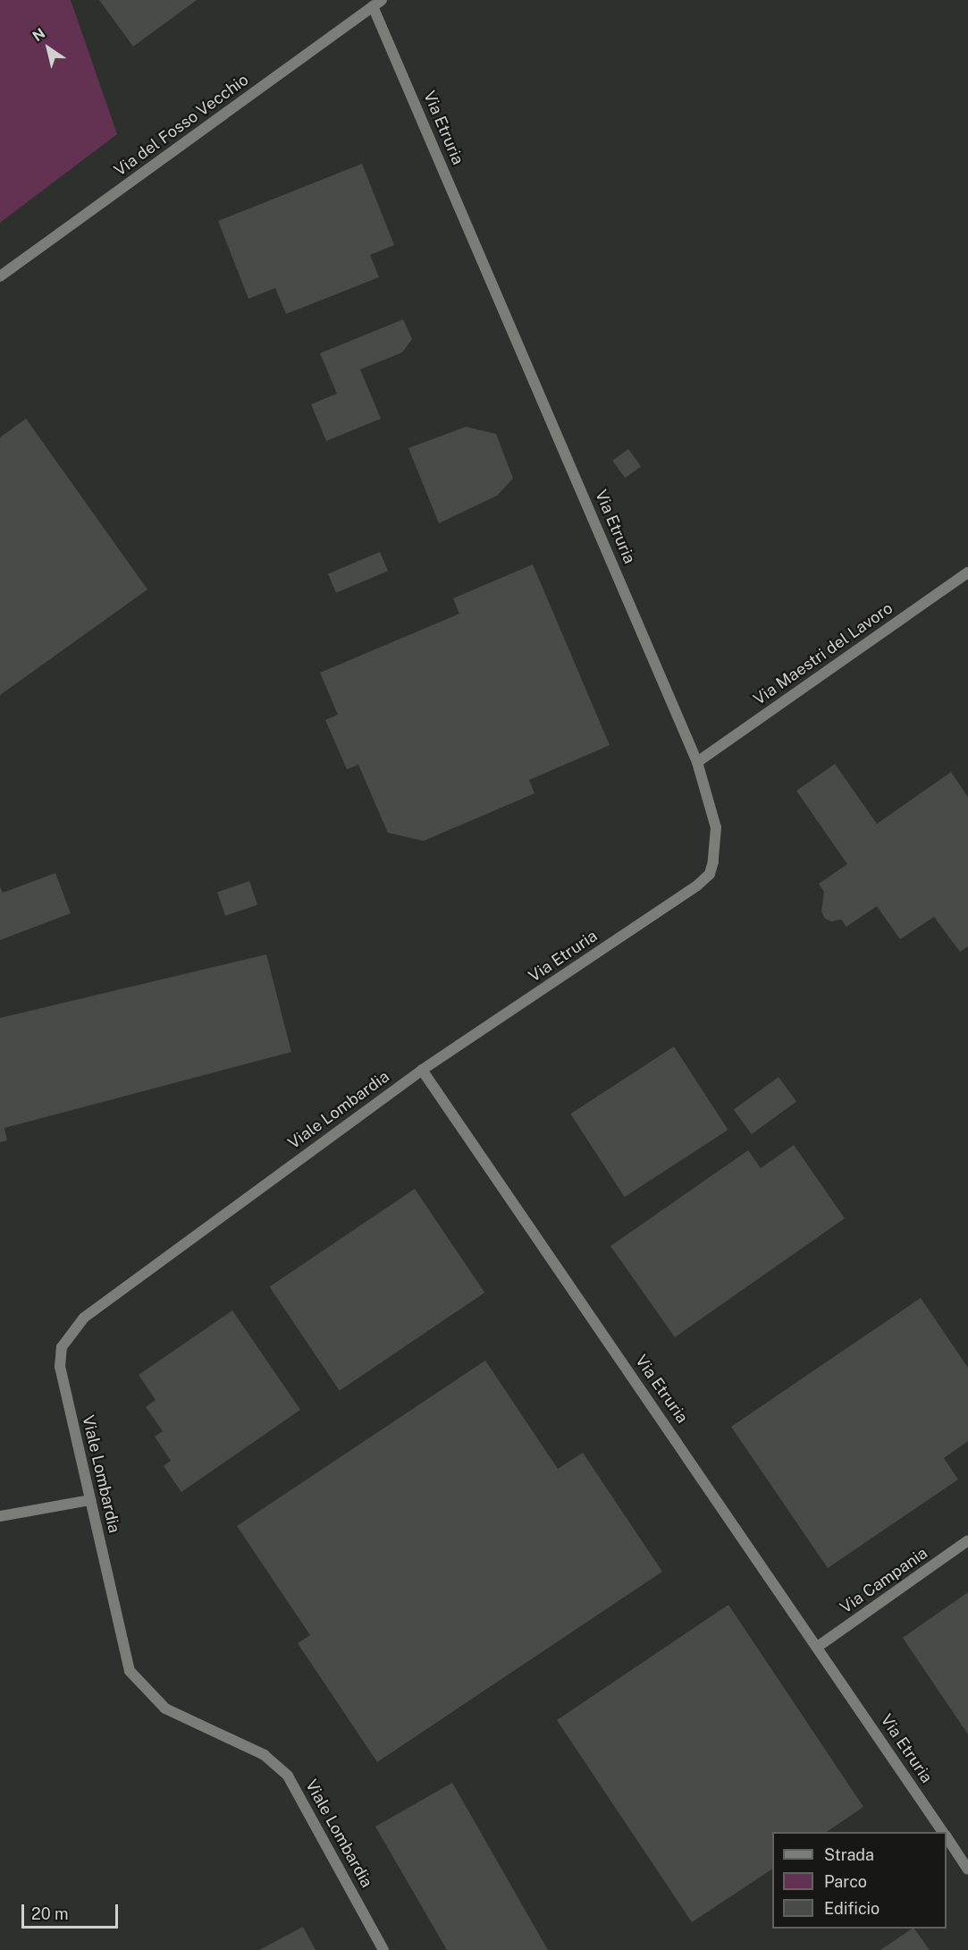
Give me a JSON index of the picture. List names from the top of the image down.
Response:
{
  "streets": {
    "street": [
      "Via del Fosso Vecchio",
      "Via Etruria",
      "Via Maestri del Lavoro",
      "Viale Lombardia",
      "Via Campania"
    ]
  },
  "crossings": [
    ["Via del Fosso Vecchio", "Via Etruria"],
    ["Via Etruria", "Via Maestri del Lavoro"],
    ["Via Etruria", "Viale Lombardia"],
    ["Via Etruria", "Via Campania"]
  ],
  "legend": ["Strada", "Parco", "Edificio"],
  "scale_bar": "20 m",
  "north": "top left"
}
